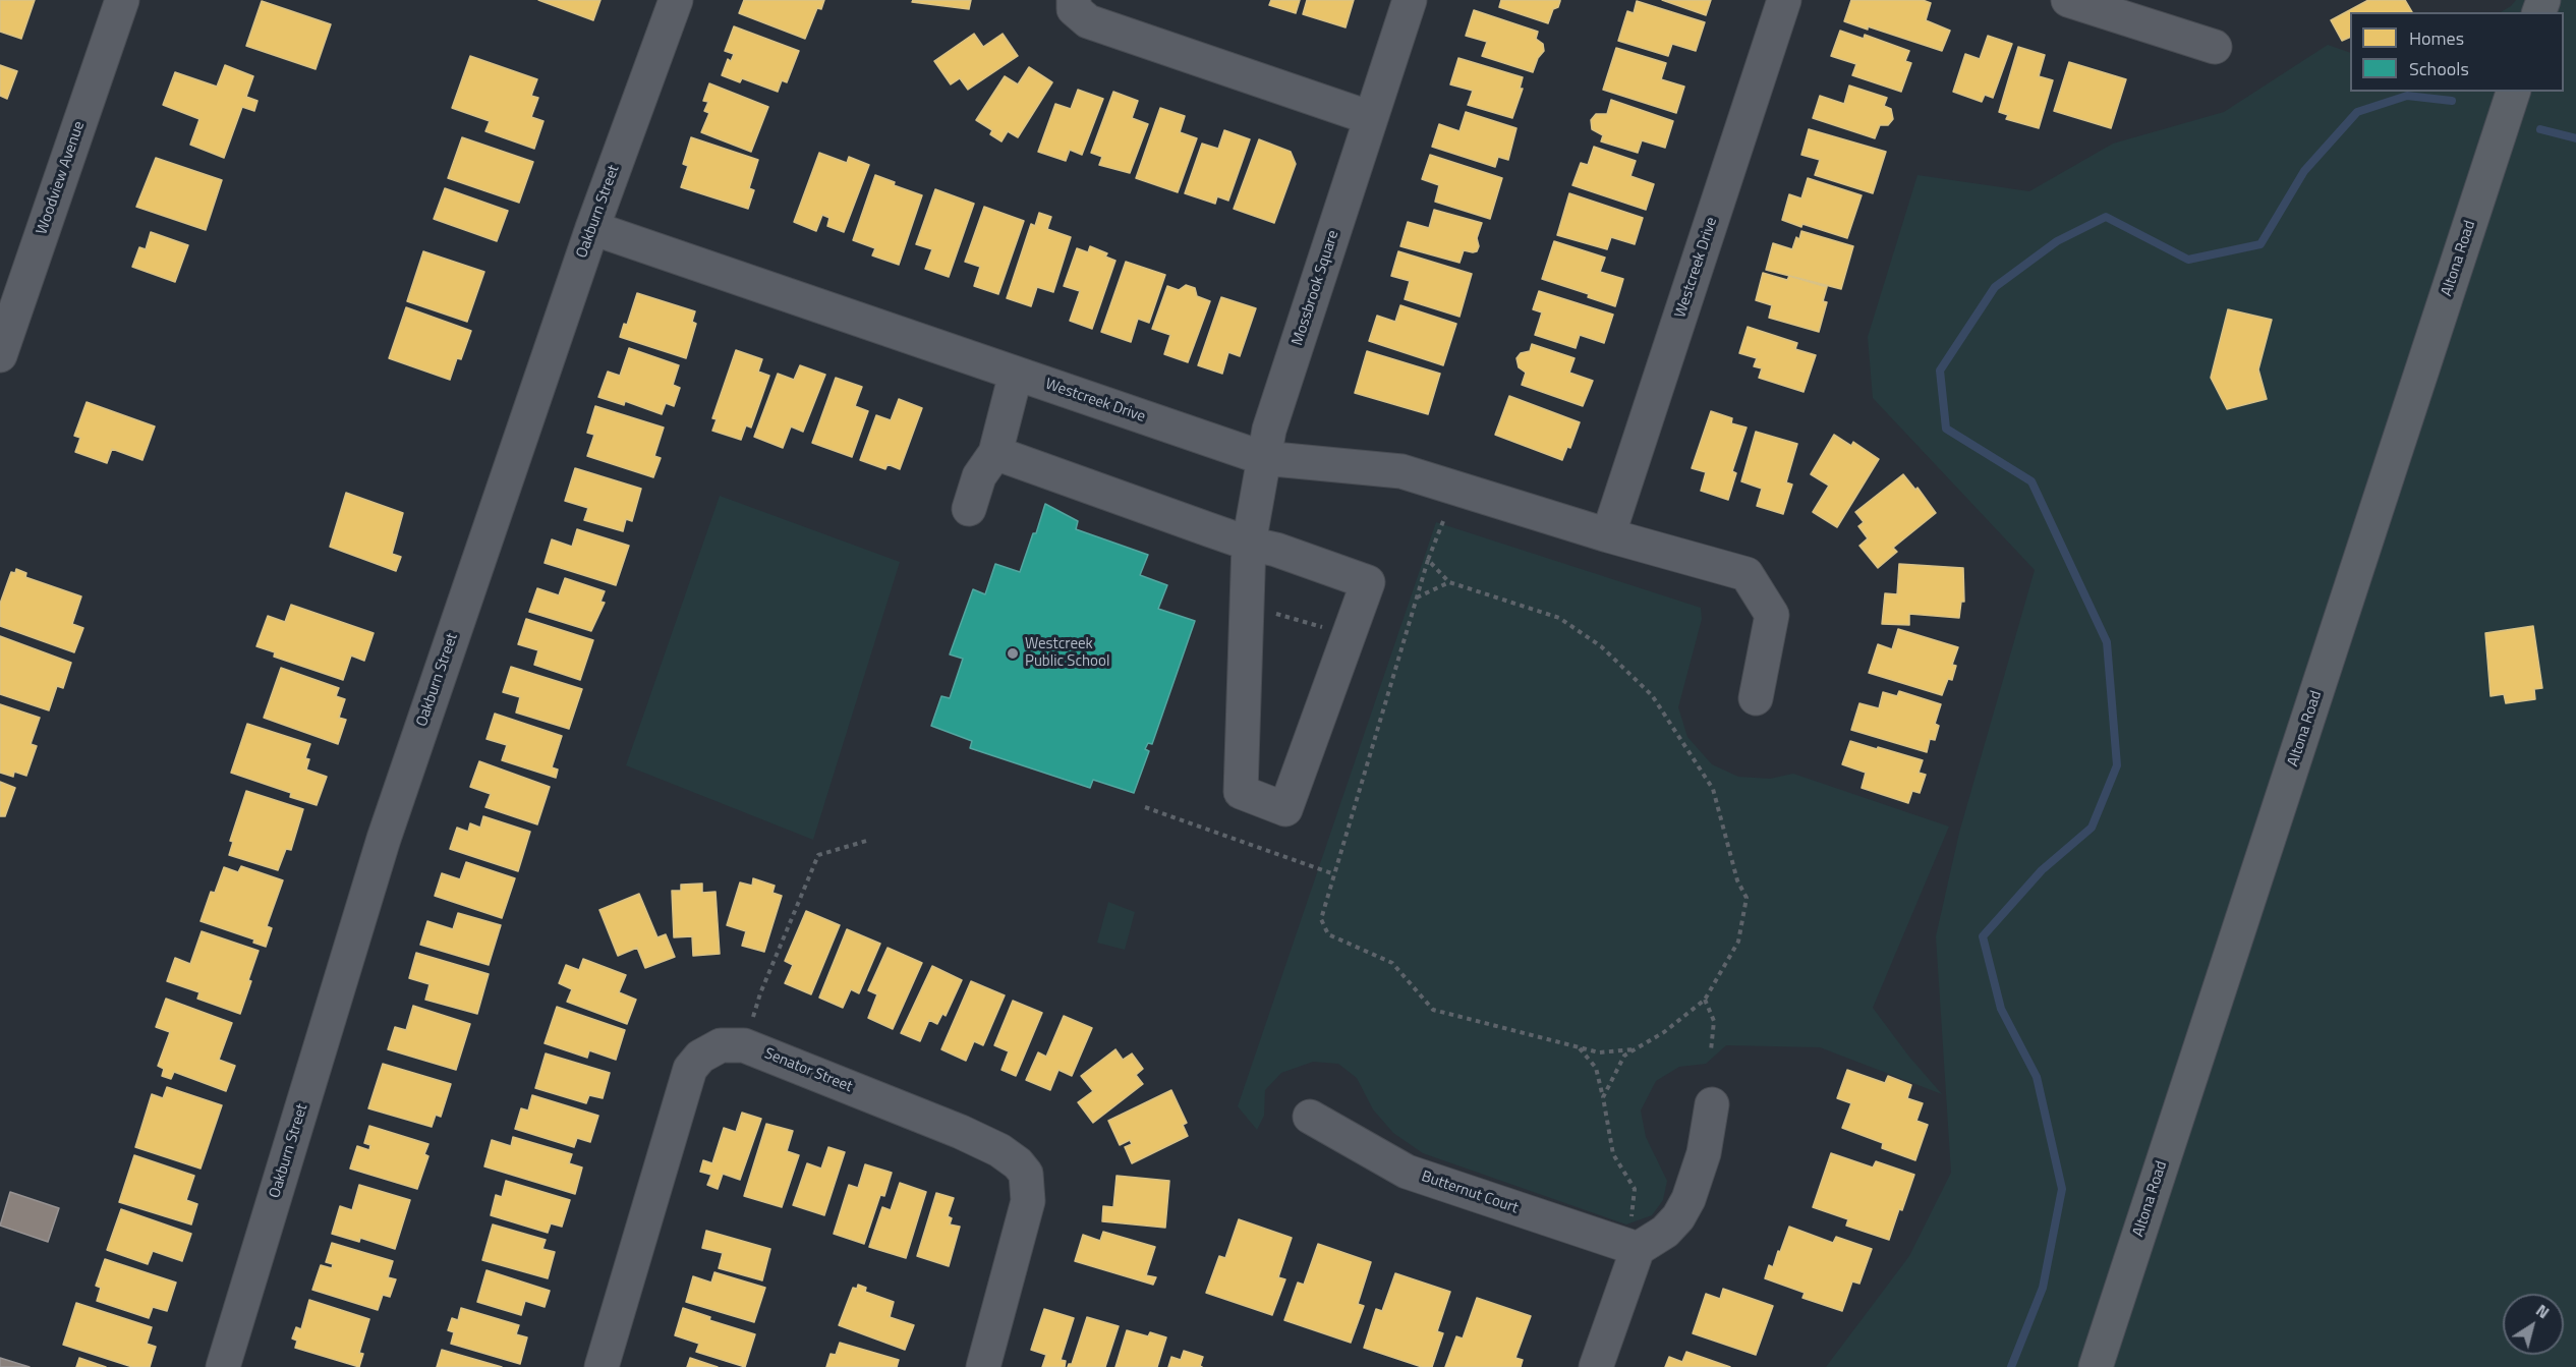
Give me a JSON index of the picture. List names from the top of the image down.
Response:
{
  "streets": {
    "main road": ["Altona Road"],
    "street": [
      "Woodview Avenue",
      "Oakburn Street",
      "Westcreek Drive",
      "Mossbrook Square",
      "Senator Street",
      "Butternut Court"
    ]
  },
  "crossings": [
    ["Oakburn Street", "Westcreek Drive"],
    ["Westcreek Drive", "Mossbrook Square"]
  ],
  "places": ["Westcreek Public School"],
  "legend": ["Homes", "Schools"],
  "north": "top right"
}
